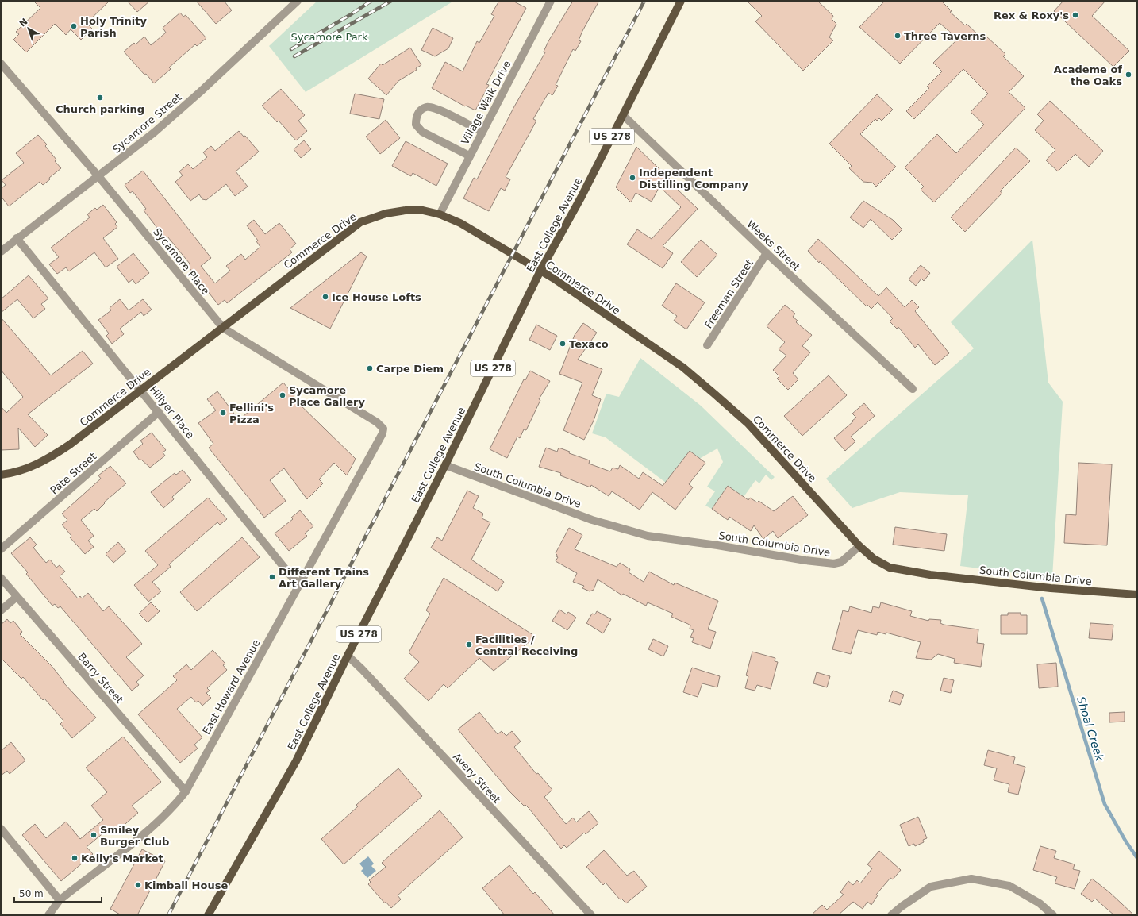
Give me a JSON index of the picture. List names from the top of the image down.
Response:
{
  "streets": {
    "main road": [
      "US 278",
      "East College Avenue",
      "Commerce Drive",
      "South Columbia Drive"
    ],
    "street": [
      "Village Walk Drive",
      "Sycamore Street",
      "Weeks Street",
      "Sycamore Place",
      "Freeman Street",
      "Hillyer Place",
      "Pate Street",
      "Barry Street",
      "East Howard Avenue",
      "Avery Street"
    ]
  },
  "crossings": [
    ["Village Walk Drive", "Commerce Drive"],
    ["Sycamore Street", "Sycamore Place"],
    ["Sycamore Street", "Hillyer Place"],
    ["East College Avenue", "Commerce Drive"],
    ["East College Avenue", "Weeks Street"],
    ["East College Avenue", "South Columbia Drive"],
    ["East College Avenue", "Avery Street"],
    ["Commerce Drive", "Sycamore Place"],
    ["Commerce Drive", "Hillyer Place"],
    ["Commerce Drive", "South Columbia Drive"],
    ["Weeks Street", "Freeman Street"],
    ["Sycamore Place", "East Howard Avenue"],
    ["Hillyer Place", "Pate Street"],
    ["Hillyer Place", "East Howard Avenue"],
    ["Barry Street", "East Howard Avenue"]
  ],
  "water": ["Shoal Creek"],
  "parks": ["Sycamore Park"],
  "places": [
    "Rex & Roxy's",
    "Holy Trinity Parish",
    "Three Taverns",
    "Academe of the Oaks",
    "Church parking",
    "Independent Distilling Company",
    "Ice House Lofts",
    "Texaco",
    "Carpe Diem",
    "Sycamore Place Gallery",
    "Fellini's Pizza",
    "Different Trains Art Gallery",
    "Facilities / Central Receiving",
    "Smiley Burger Club",
    "Kelly's Market",
    "Kimball House"
  ],
  "scale_bar": "50 m",
  "north": "top left"
}
